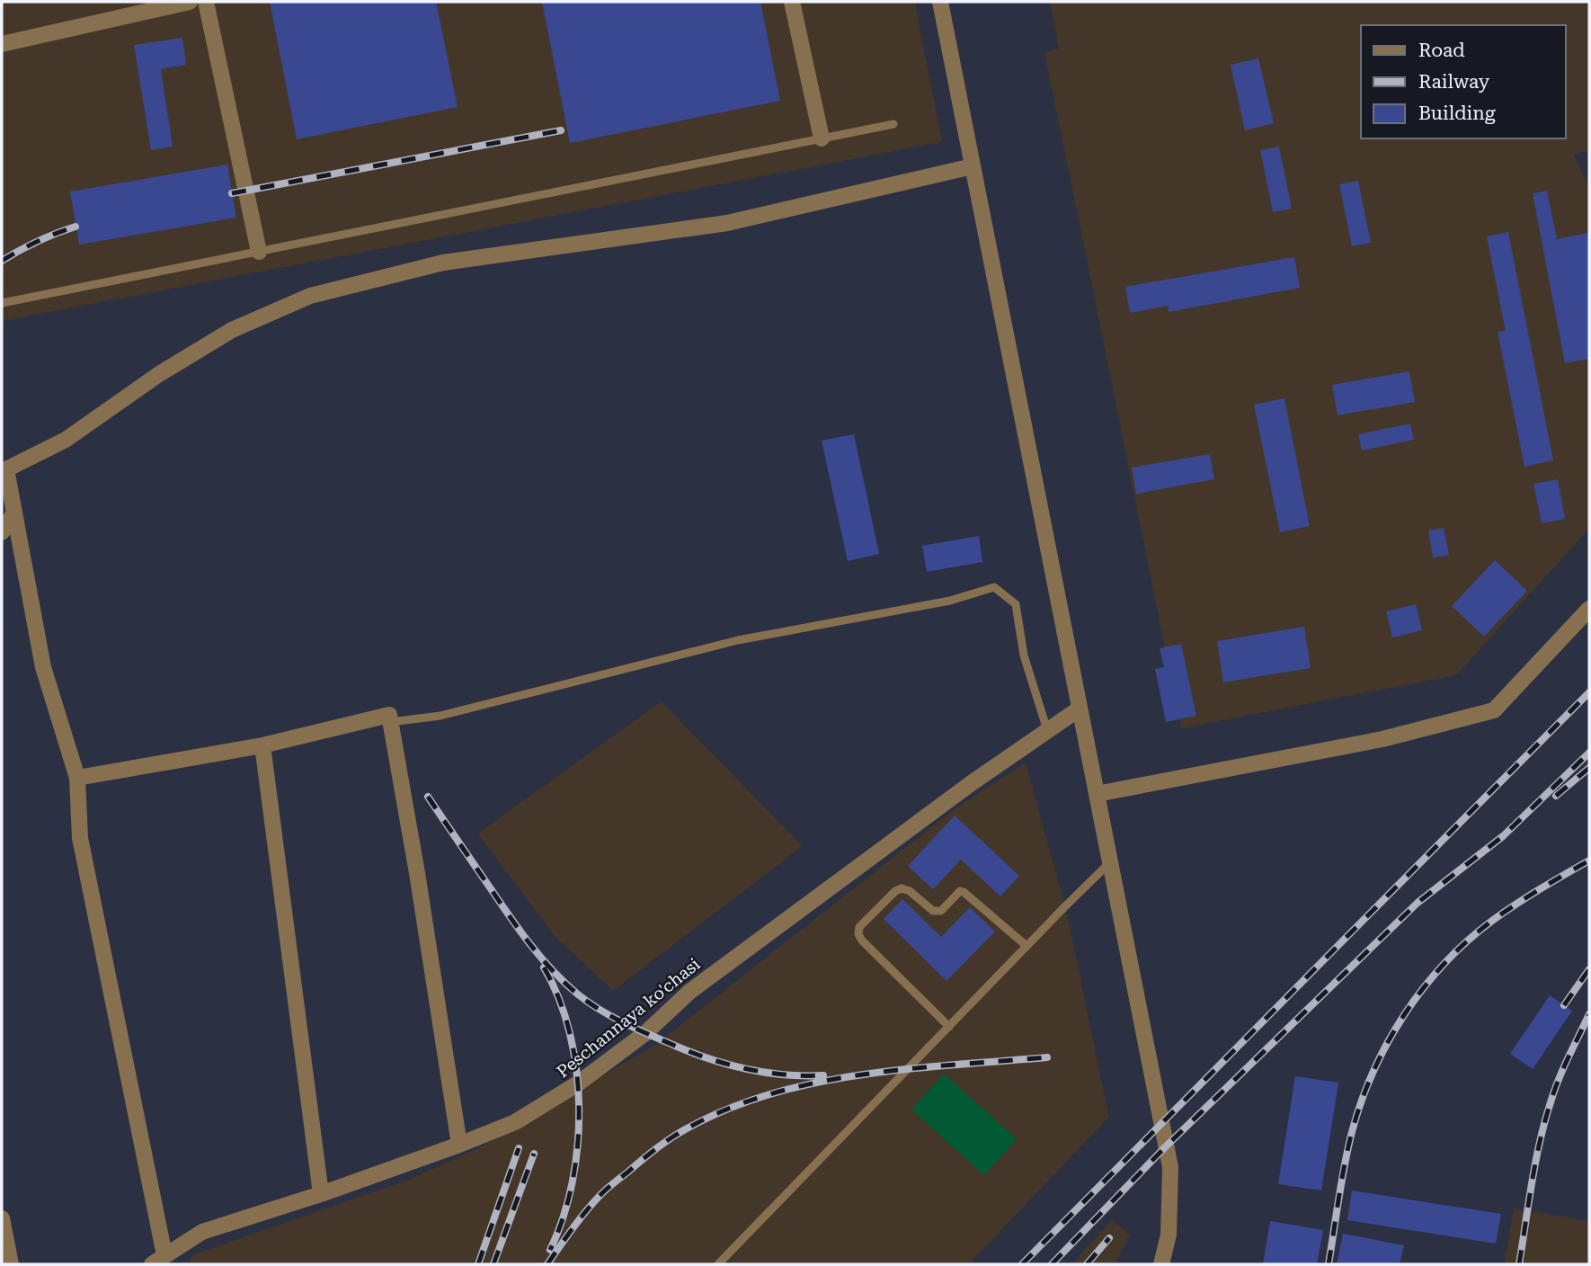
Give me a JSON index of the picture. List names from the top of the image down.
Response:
{
  "streets": {
    "street": ["Peschannaya ko'chasi"]
  },
  "legend": ["Road", "Railway", "Building"]
}
